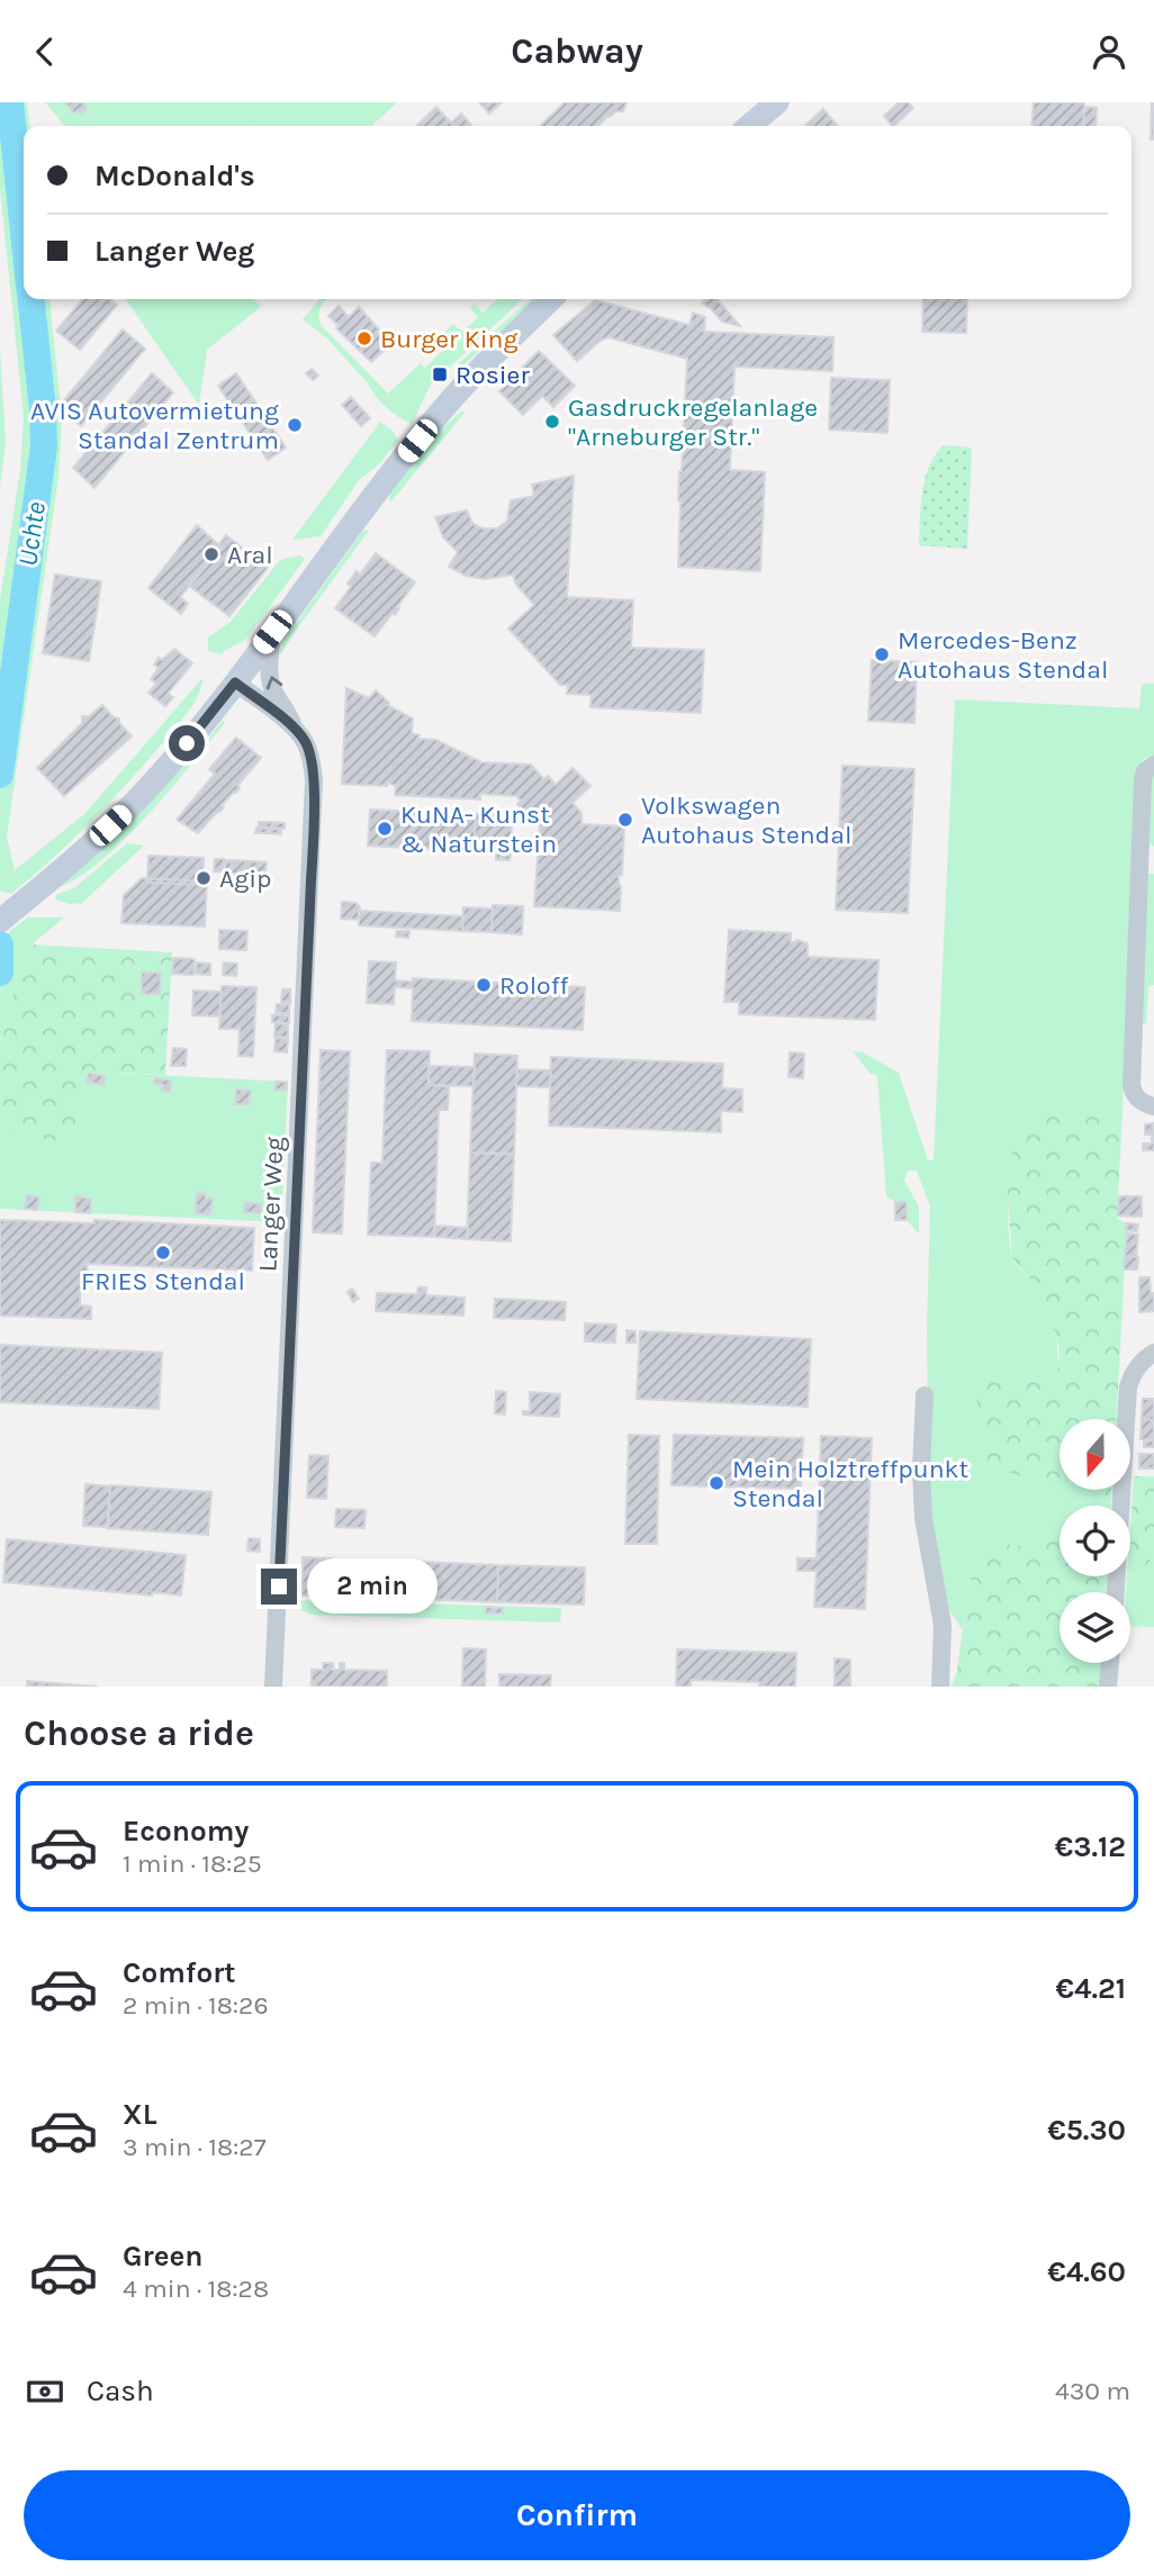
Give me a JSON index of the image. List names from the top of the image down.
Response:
{
  "streets": {
    "street": ["Langer Weg"]
  },
  "water": ["Uchte"],
  "places": {
    "other": [
      "Burger King",
      "Gasdruckregelanlage \"Arneburger Str.\"",
      "AVIS Autovermietung Standal Zentrum",
      "Aral",
      "Mercedes-Benz Autohaus Stendal",
      "Volkswagen Autohaus Stendal",
      "KuNA- Kunst & Naturstein",
      "Agip",
      "Roloff",
      "FRIES Stendal",
      "Mein Holztreffpunkt Stendal"
    ],
    "transit": ["Rosier"]
  },
  "north": "bottom",
  "page": {
    "header": "Cabway",
    "banner": ["McDonald's", "Langer Weg"],
    "bubble": "2 min",
    "heading": "Choose a ride",
    "list": [
      {
        "name": "Economy",
        "note": "1 min · 18:25",
        "value": "€3.12"
      },
      {
        "name": "Comfort",
        "note": "2 min · 18:26",
        "value": "€4.21"
      },
      {
        "name": "XL",
        "note": "3 min · 18:27",
        "value": "€5.30"
      },
      {
        "name": "Green",
        "note": "4 min · 18:28",
        "value": "€4.60"
      }
    ],
    "pay": ["Cash", "430 m"],
    "buttons": "Confirm"
  }
}
